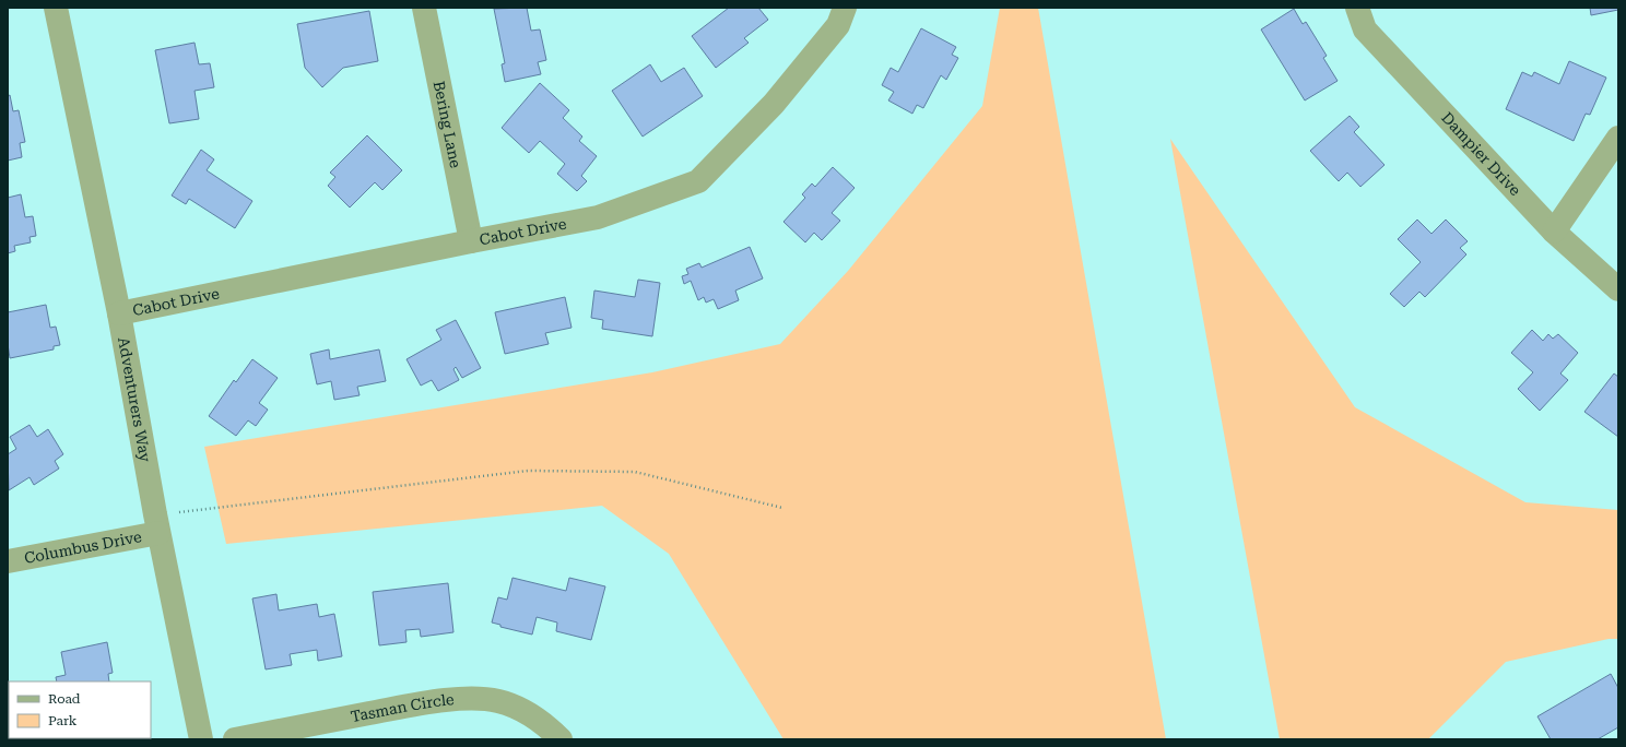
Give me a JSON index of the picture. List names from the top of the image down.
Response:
{
  "streets": {
    "street": [
      "Bering Lane",
      "Dampier Drive",
      "Cabot Drive",
      "Adventurers Way",
      "Columbus Drive",
      "Tasman Circle"
    ]
  },
  "crossings": [
    ["Bering Lane", "Cabot Drive"],
    ["Cabot Drive", "Adventurers Way"],
    ["Adventurers Way", "Columbus Drive"]
  ],
  "legend": ["Road", "Park"]
}
